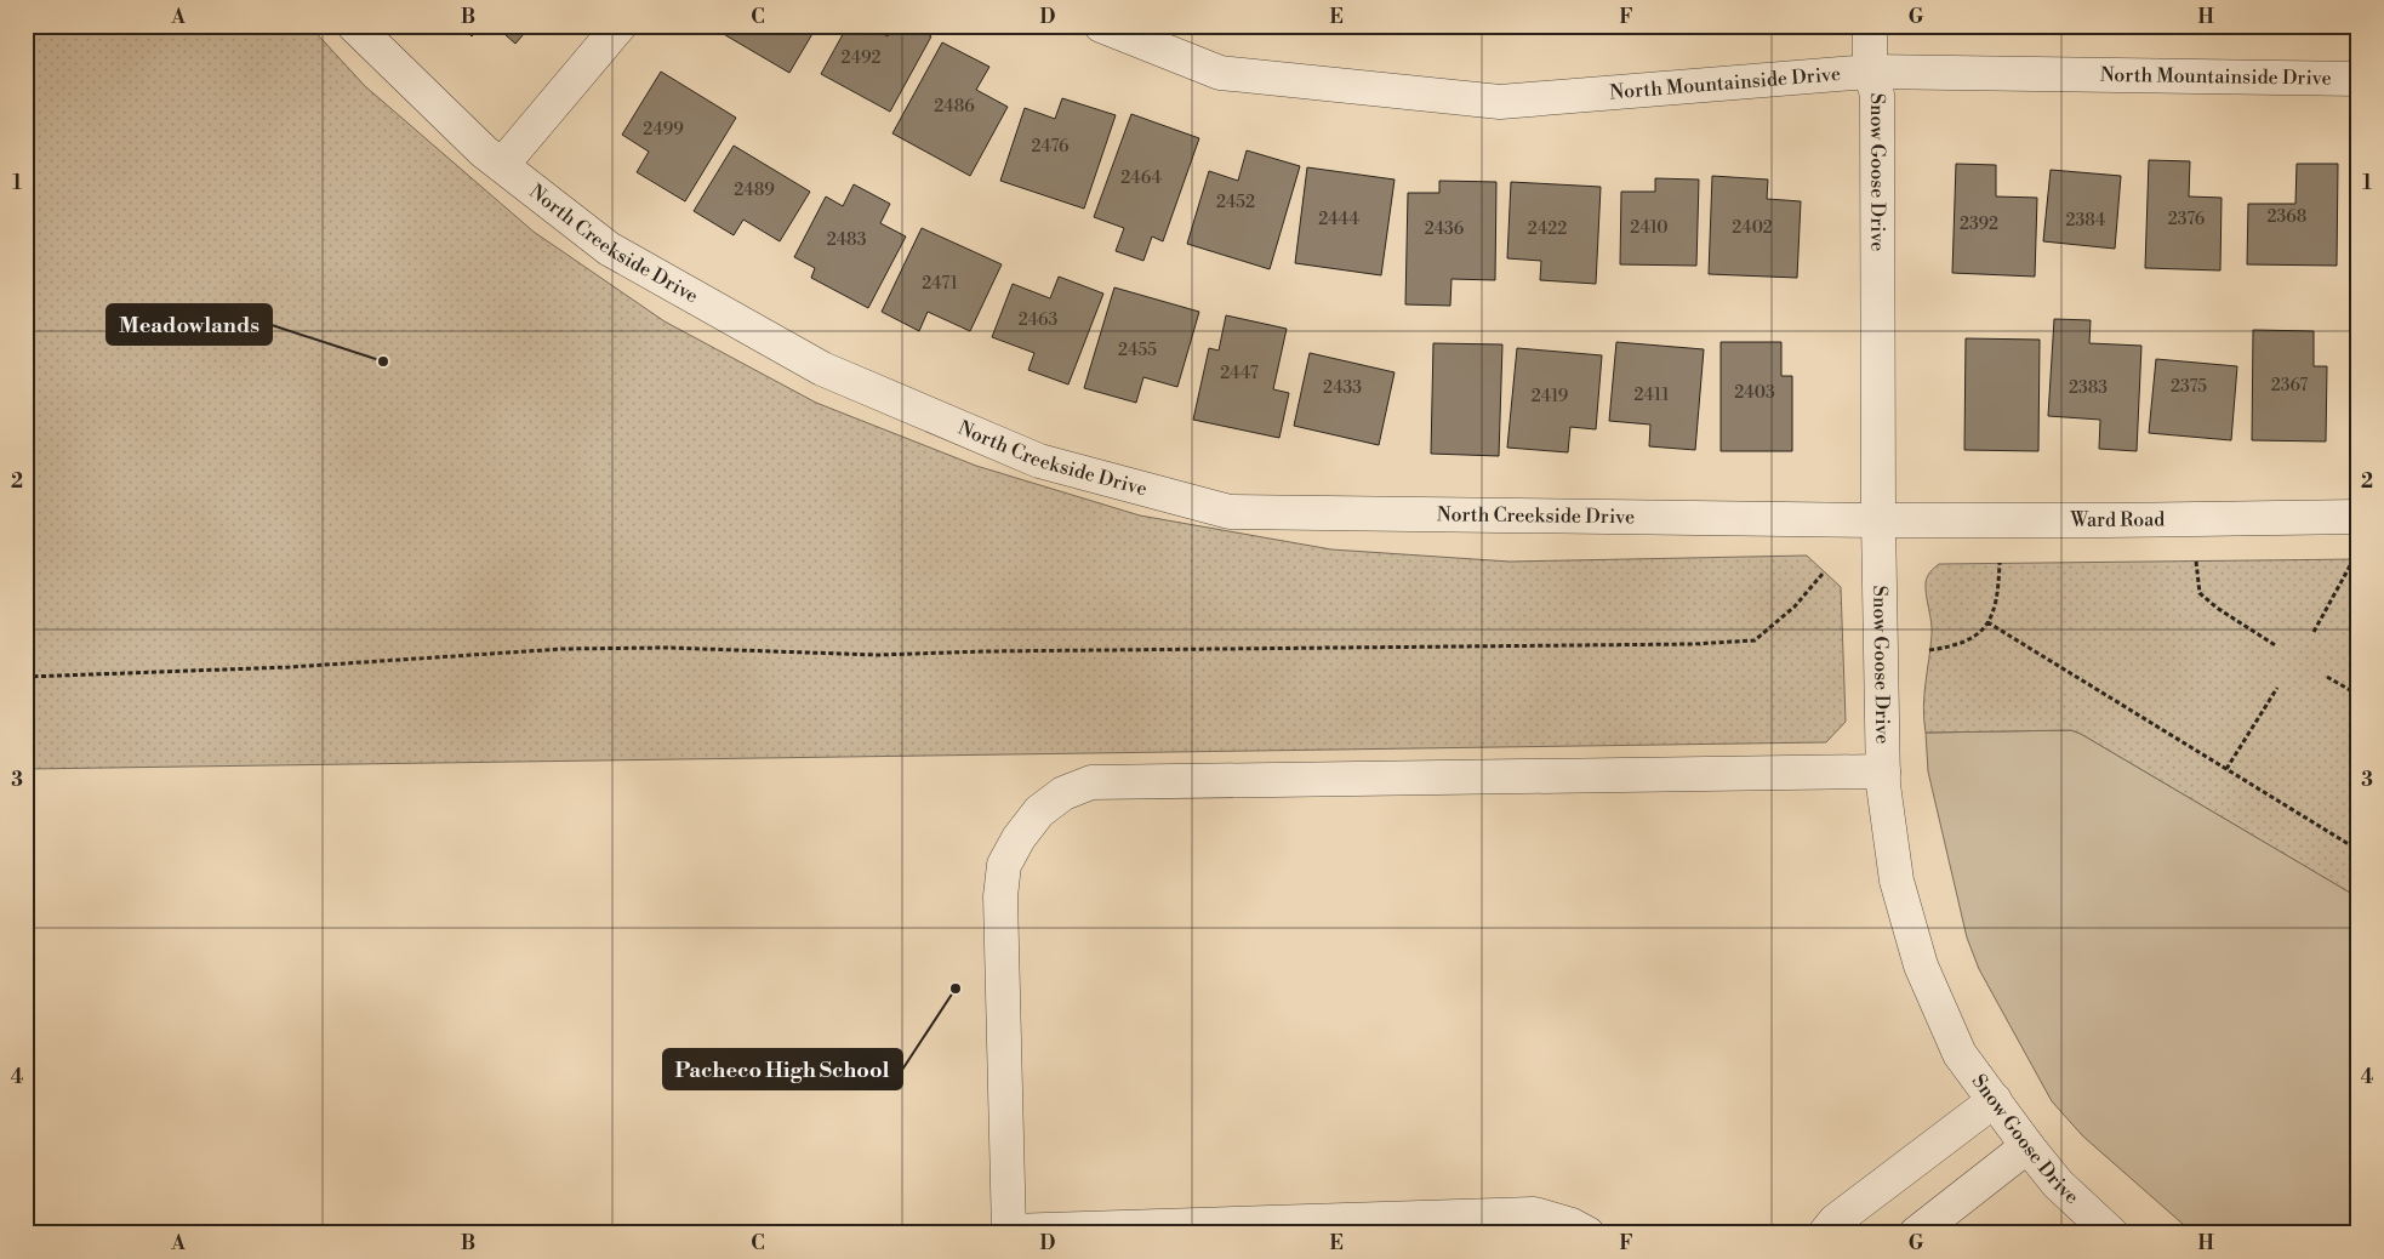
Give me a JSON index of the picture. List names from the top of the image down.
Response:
{
  "streets": {
    "street": [
      "North Mountainside Drive",
      "Snow Goose Drive",
      "North Creekside Drive",
      "Ward Road"
    ]
  },
  "crossings": [
    ["North Mountainside Drive", "Snow Goose Drive"],
    ["Snow Goose Drive", "North Creekside Drive"],
    ["Snow Goose Drive", "Ward Road"],
    ["North Creekside Drive", "Ward Road"]
  ],
  "places": ["Meadowlands", "Pacheco High School"],
  "house_numbers": [
    "2492",
    "2486",
    "2499",
    "2476",
    "2464",
    "2489",
    "2452",
    "2368",
    "2444",
    "2376",
    "2384",
    "2392",
    "2410",
    "2402",
    "2436",
    "2422",
    "2483",
    "2471",
    "2463",
    "2455",
    "2447",
    "2367",
    "2375",
    "2433",
    "2383",
    "2403",
    "2411",
    "2419"
  ],
  "grid": {
    "columns": [
      "A",
      "B",
      "C",
      "D",
      "E",
      "F",
      "G",
      "H"
    ],
    "rows": [
      "1",
      "2",
      "3",
      "4"
    ]
  }
}
